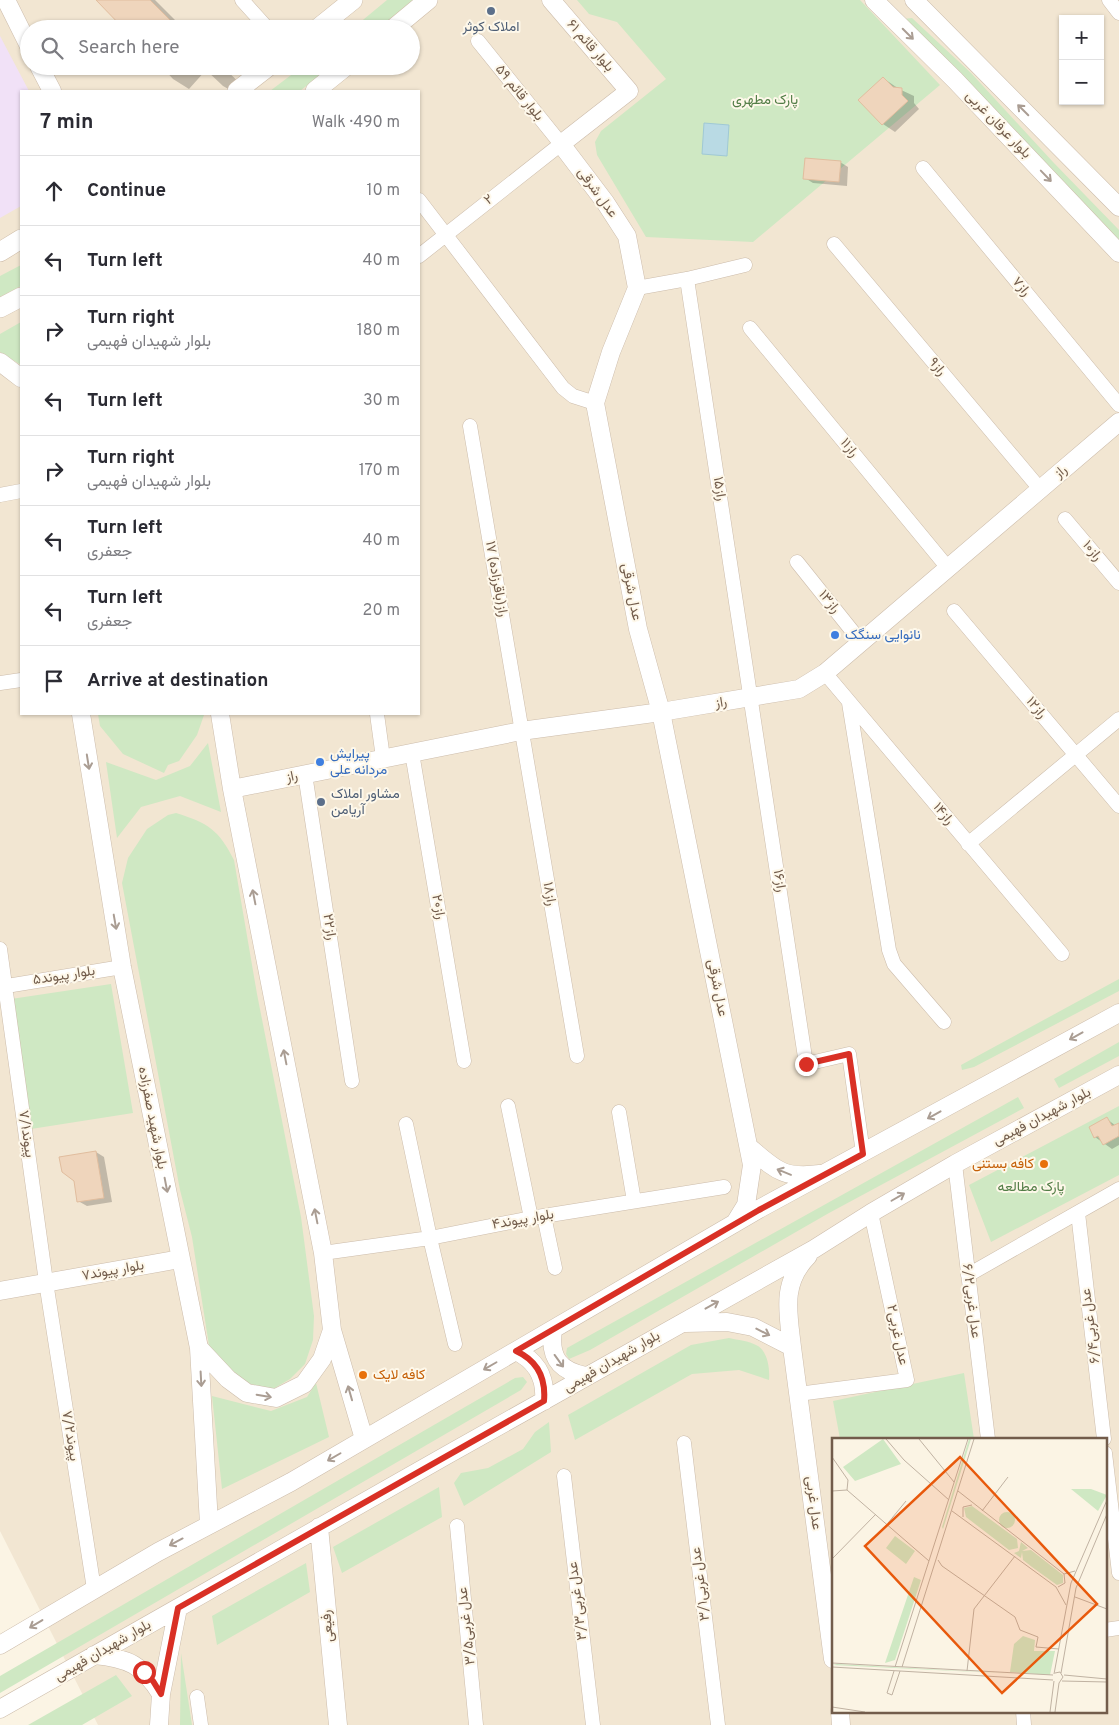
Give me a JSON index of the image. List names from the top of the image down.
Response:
{
  "streets": {
    "street": [
      "بلوار قائم ۶۱",
      "بلوار قائم ۵۹",
      "بلوار عرفان غربی",
      "عدل شرقی",
      "۲",
      "راز۷",
      "راز۹",
      "راز۱۱",
      "راز",
      "راز۱۵",
      "راز۱۰",
      "۱۷ راز(باقرزاده)",
      "راز۱۳",
      "راز۱۲",
      "راز۱۴",
      "راز۱۶",
      "راز۱۸",
      "راز۲۰",
      "راز۲۲",
      "بلوار پیوند۵",
      "بلوار شهیدان فهیمی",
      "بلوار شهید صفرزاده",
      "پیوند۷/۱",
      "بلوار پیوند۴",
      "بلوار پیوند۷",
      "۶/۲عدل غربی",
      "۶/۴عدل غربی",
      "عدل غربی۲",
      "پیوند۷/۲",
      "عدل غربی",
      "عدل غربی۳/۱",
      "عدل غربی۳/۳",
      "رفیعی",
      "عدل غربی۳/۵"
    ]
  },
  "crossings": [
    ["بلوار قائم ۶۱", "بلوار قائم ۵۹"],
    ["بلوار قائم ۶۱", "عدل شرقی"],
    ["بلوار قائم ۶۱", "۲"],
    ["بلوار قائم ۵۹", "عدل شرقی"],
    ["بلوار قائم ۵۹", "۲"],
    ["عدل شرقی", "۲"],
    ["عدل شرقی", "راز"],
    ["راز۹", "راز"],
    ["راز۱۱", "راز"],
    ["راز", "راز۱۵"],
    ["راز", "۱۷ راز(باقرزاده)"],
    ["راز", "راز۱۳"],
    ["راز", "راز۱۴"],
    ["راز", "راز۱۶"],
    ["راز", "راز۱۸"],
    ["راز", "راز۲۰"],
    ["راز", "راز۲۲"],
    ["راز۱۵", "راز۱۶"],
    ["۱۷ راز(باقرزاده)", "راز۱۸"],
    ["بلوار پیوند۵", "بلوار شهید صفرزاده"],
    ["بلوار پیوند۵", "پیوند۷/۱"],
    ["بلوار شهیدان فهیمی", "۶/۲عدل غربی"],
    ["بلوار شهیدان فهیمی", "عدل غربی۲"],
    ["بلوار شهیدان فهیمی", "عدل غربی"],
    ["بلوار شهیدان فهیمی", "رفیعی"],
    ["بلوار شهید صفرزاده", "بلوار پیوند۷"],
    ["پیوند۷/۱", "بلوار پیوند۷"],
    ["پیوند۷/۱", "پیوند۷/۲"],
    ["بلوار پیوند۷", "پیوند۷/۲"],
    ["عدل غربی۲", "عدل غربی"]
  ],
  "parks": ["پارک مطهری", "پارک مطالعه"],
  "places": [
    "املاک کوثر",
    "نانوایی سنگک",
    "پیرایش مردانه علی",
    "مشاور املاک آریامن",
    "کافه بستنی",
    "کافه لایک"
  ],
  "page": {
    "map_buttons": ["+", "−"],
    "search": "Search here",
    "heading": ["7 min", "Walk · 490 m"],
    "list": [
      ["Continue", "10 m"],
      ["Turn left", "40 m"],
      ["Turn right", "بلوار شهیدان فهیمی", "180 m"],
      ["Turn left", "30 m"],
      ["Turn right", "بلوار شهیدان فهیمی", "170 m"],
      ["Turn left", "جعفری", "40 m"],
      ["Turn left", "جعفری", "20 m"],
      "Arrive at destination"
    ]
  }
}
